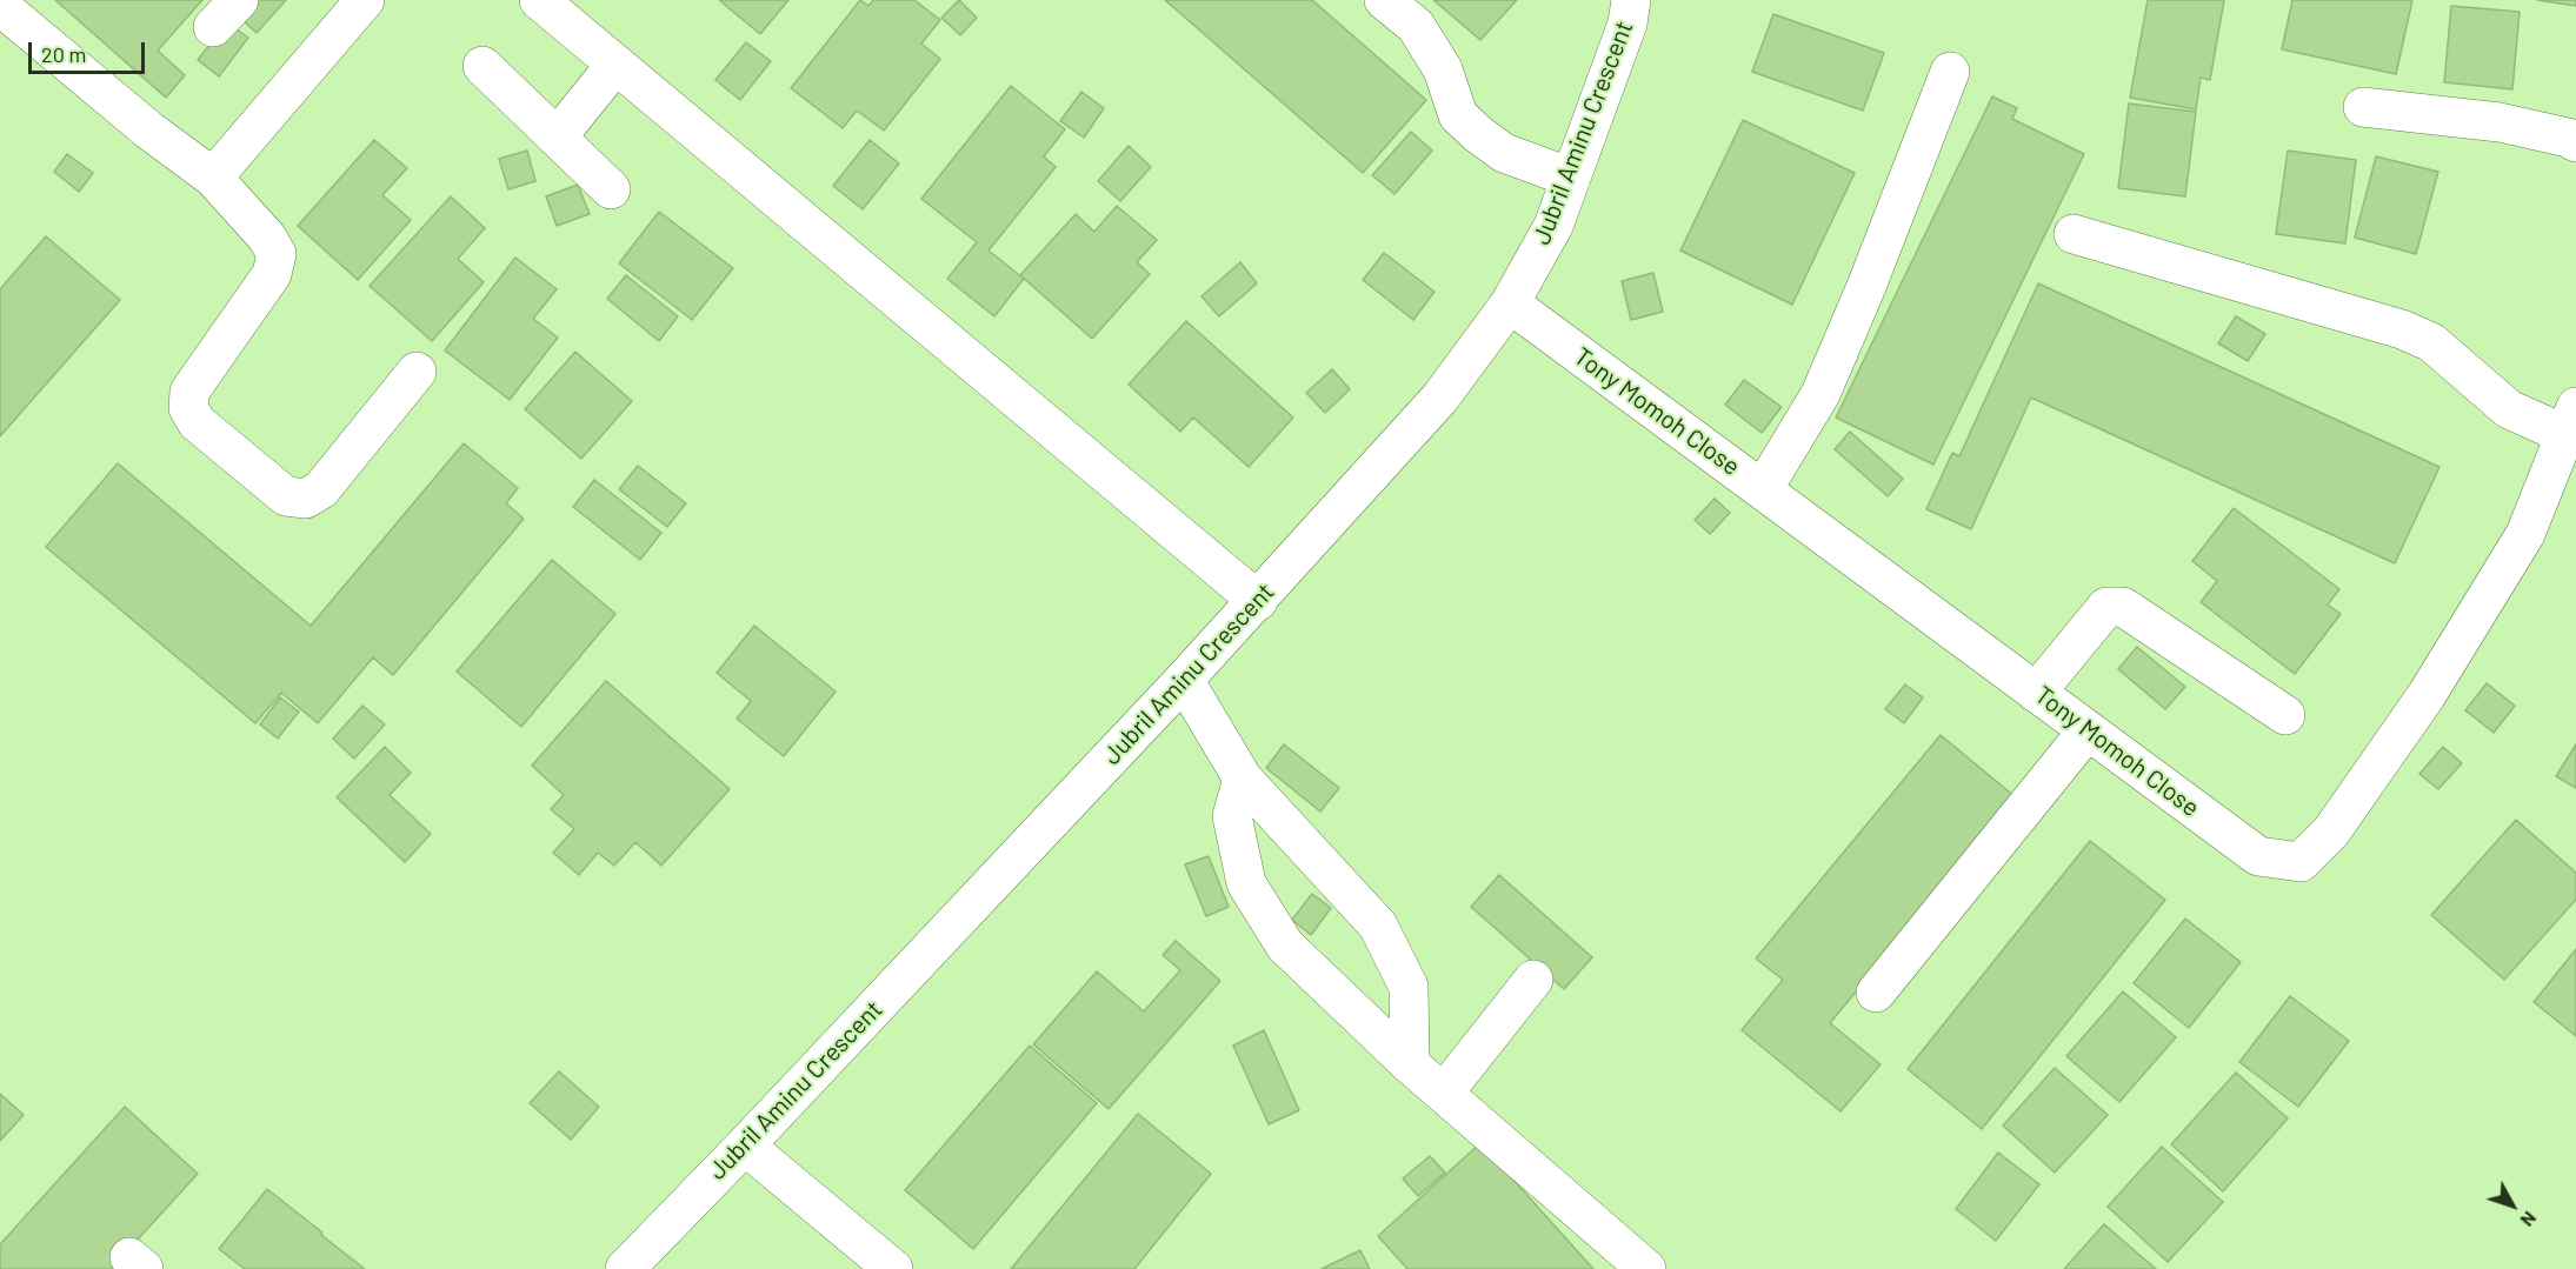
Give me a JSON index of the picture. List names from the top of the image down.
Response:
{
  "streets": {
    "street": ["Jubril Aminu Crescent", "Tony Momoh Close"]
  },
  "crossings": [
    ["Jubril Aminu Crescent", "Tony Momoh Close"]
  ],
  "scale_bar": "20 m",
  "north": "bottom right"
}
